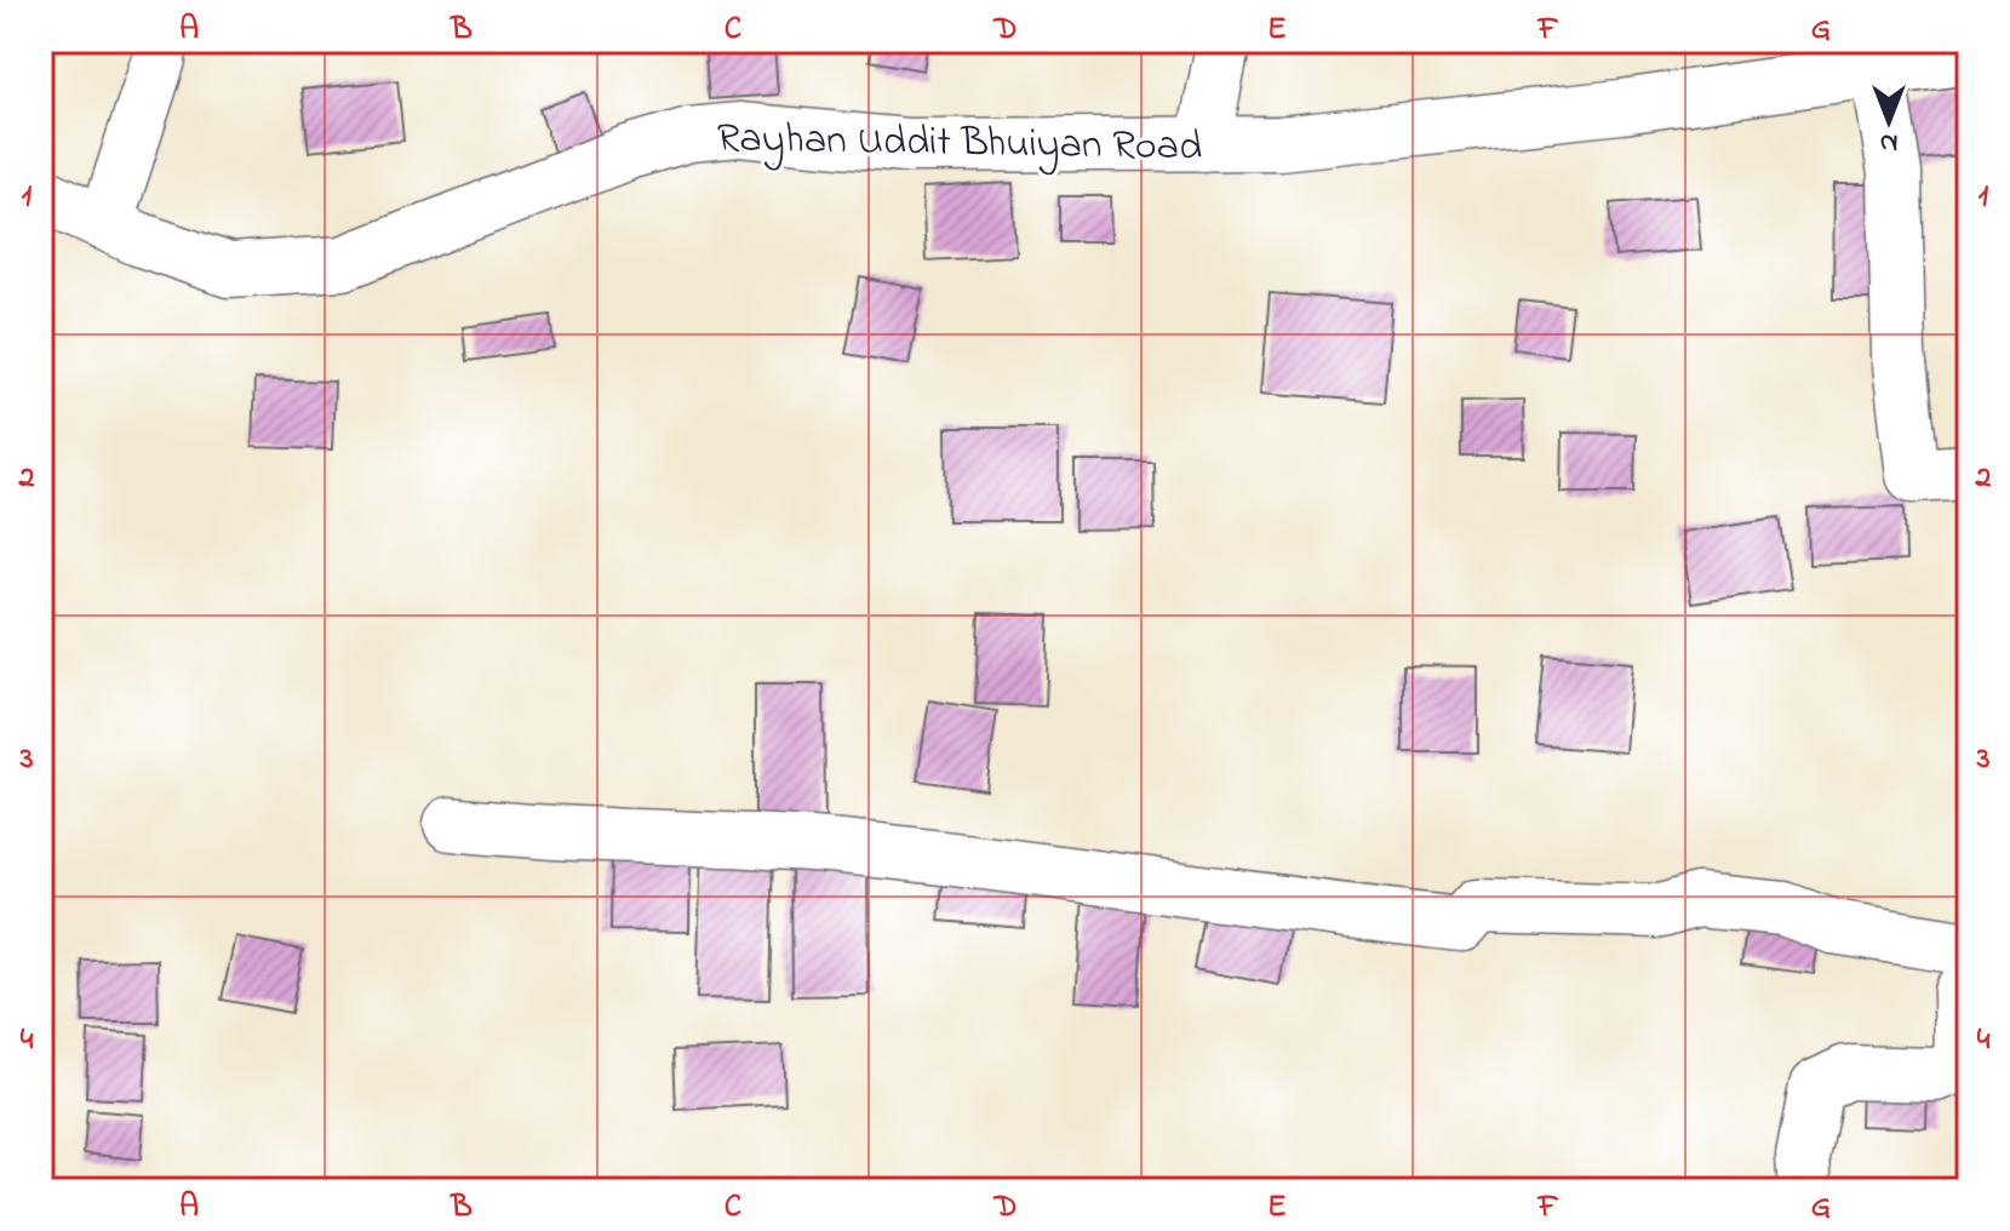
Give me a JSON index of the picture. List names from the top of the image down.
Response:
{
  "streets": {
    "street": ["Rayhan Uddit Bhuiyan Road"]
  },
  "north": "bottom",
  "grid": {
    "columns": [
      "A",
      "B",
      "C",
      "D",
      "E",
      "F",
      "G"
    ],
    "rows": [
      "1",
      "2",
      "3",
      "4"
    ]
  }
}
